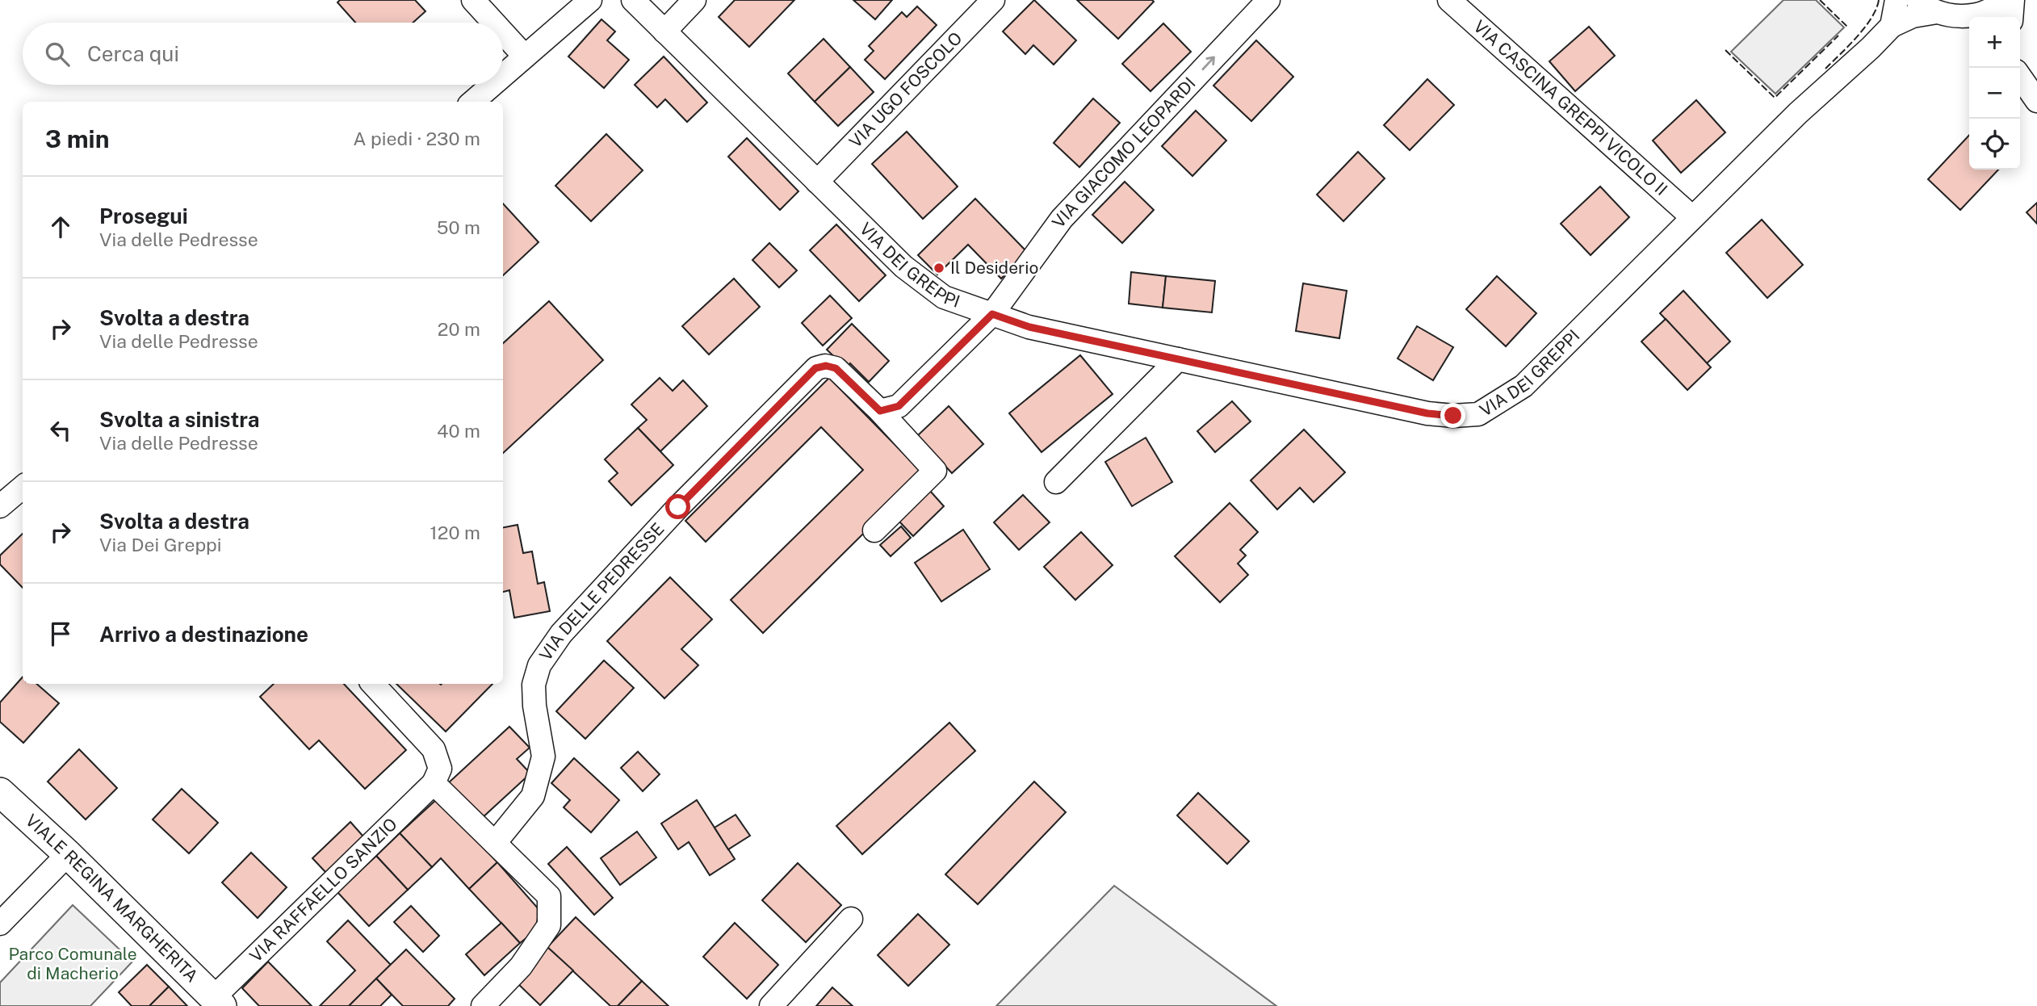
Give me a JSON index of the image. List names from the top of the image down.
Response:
{
  "streets": {
    "street": [
      "VIA UGO FOSCOLO",
      "VIA CASCINA GREPPI VICOLO II",
      "VIA GIACOMO LEOPARDI",
      "VIA DEI GREPPI",
      "VIA DELLE PEDRESSE",
      "VIA RAFFAELLO SANZIO",
      "VIALE REGINA MARGHERITA"
    ]
  },
  "crossings": [
    ["VIA UGO FOSCOLO", "VIA DEI GREPPI"],
    ["VIA CASCINA GREPPI VICOLO II", "VIA DEI GREPPI"],
    ["VIA GIACOMO LEOPARDI", "VIA DEI GREPPI"],
    ["VIA RAFFAELLO SANZIO", "VIALE REGINA MARGHERITA"]
  ],
  "one_way": ["VIA GIACOMO LEOPARDI"],
  "parks": ["Parco Comunale di Macherio"],
  "places": ["Il Desiderio"],
  "page": {
    "map_buttons": ["+", "−"],
    "search": "Cerca qui",
    "heading": ["3 min", "A piedi · 230 m"],
    "list": [
      ["Prosegui", "Via delle Pedresse", "50 m"],
      ["Svolta a destra", "Via delle Pedresse", "20 m"],
      ["Svolta a sinistra", "Via delle Pedresse", "40 m"],
      ["Svolta a destra", "Via Dei Greppi", "120 m"],
      "Arrivo a destinazione"
    ]
  }
}
